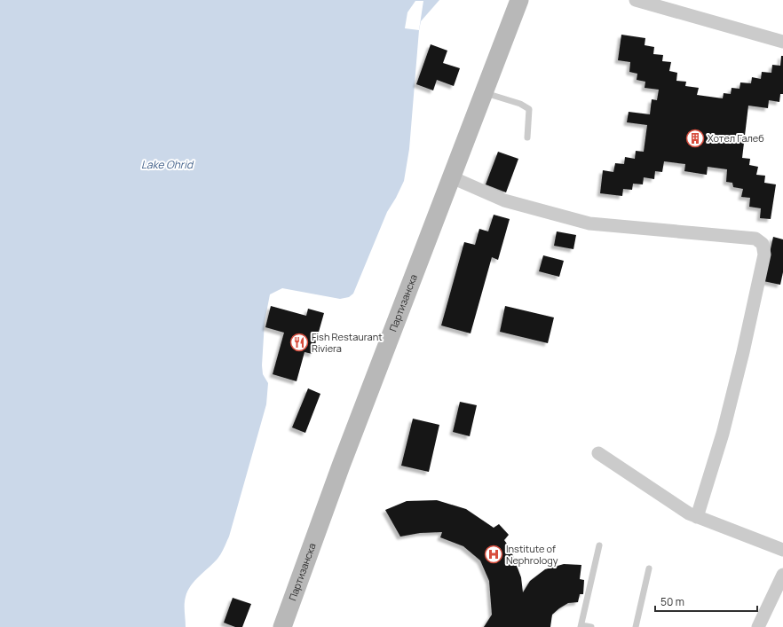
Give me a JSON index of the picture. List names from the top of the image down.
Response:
{
  "streets": {
    "main road": ["Партизанска"]
  },
  "water": ["Lake Ohrid"],
  "places": {
    "building": ["Хотел Галеб"],
    "restaurant": ["Fish Restaurant Riviera"],
    "hospital": ["Institute of Nephrology"]
  },
  "scale_bar": "50 m"
}
